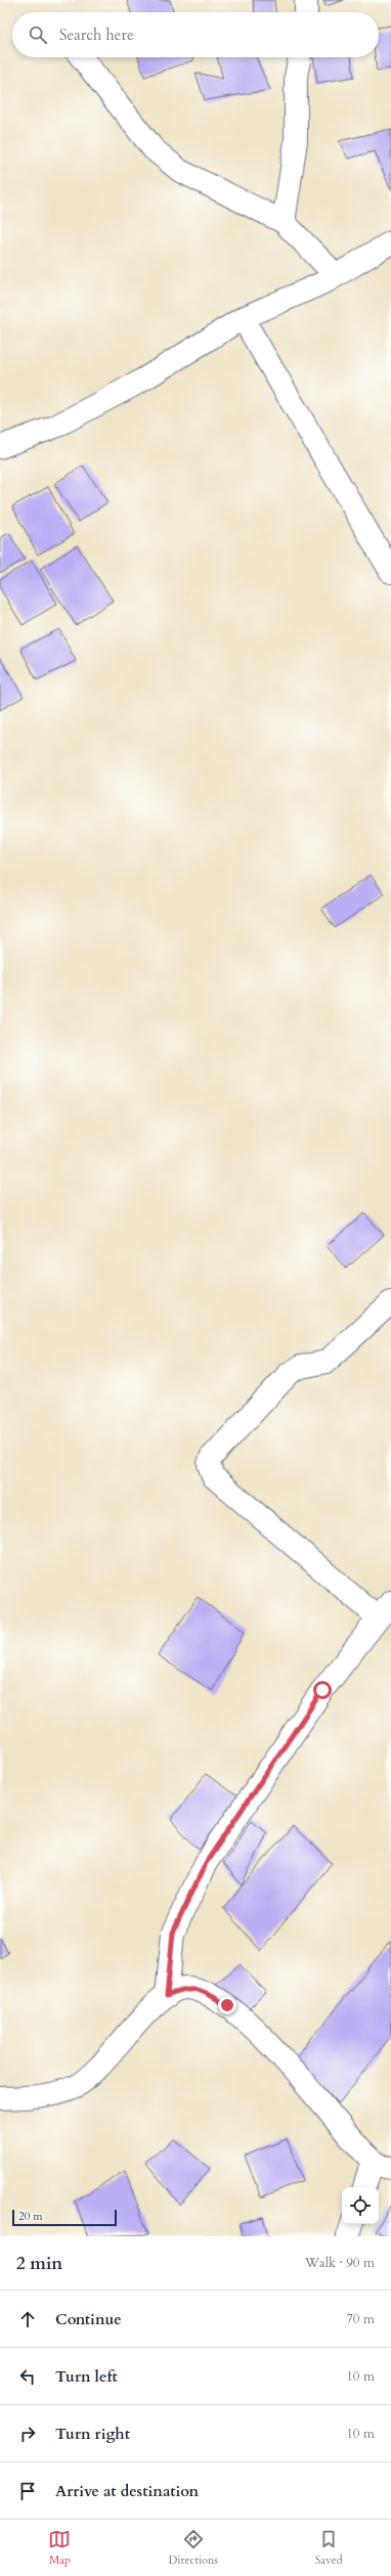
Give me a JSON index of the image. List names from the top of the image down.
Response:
{
  "scale_bar": "20 m",
  "page": {
    "search": "Search here",
    "scale": "20 m",
    "heading": ["2 min", "Walk · 90 m"],
    "list": [
      ["Continue", "70 m"],
      ["Turn left", "10 m"],
      ["Turn right", "10 m"],
      "Arrive at destination"
    ],
    "nav": ["Map", "Directions", "Saved"]
  }
}
